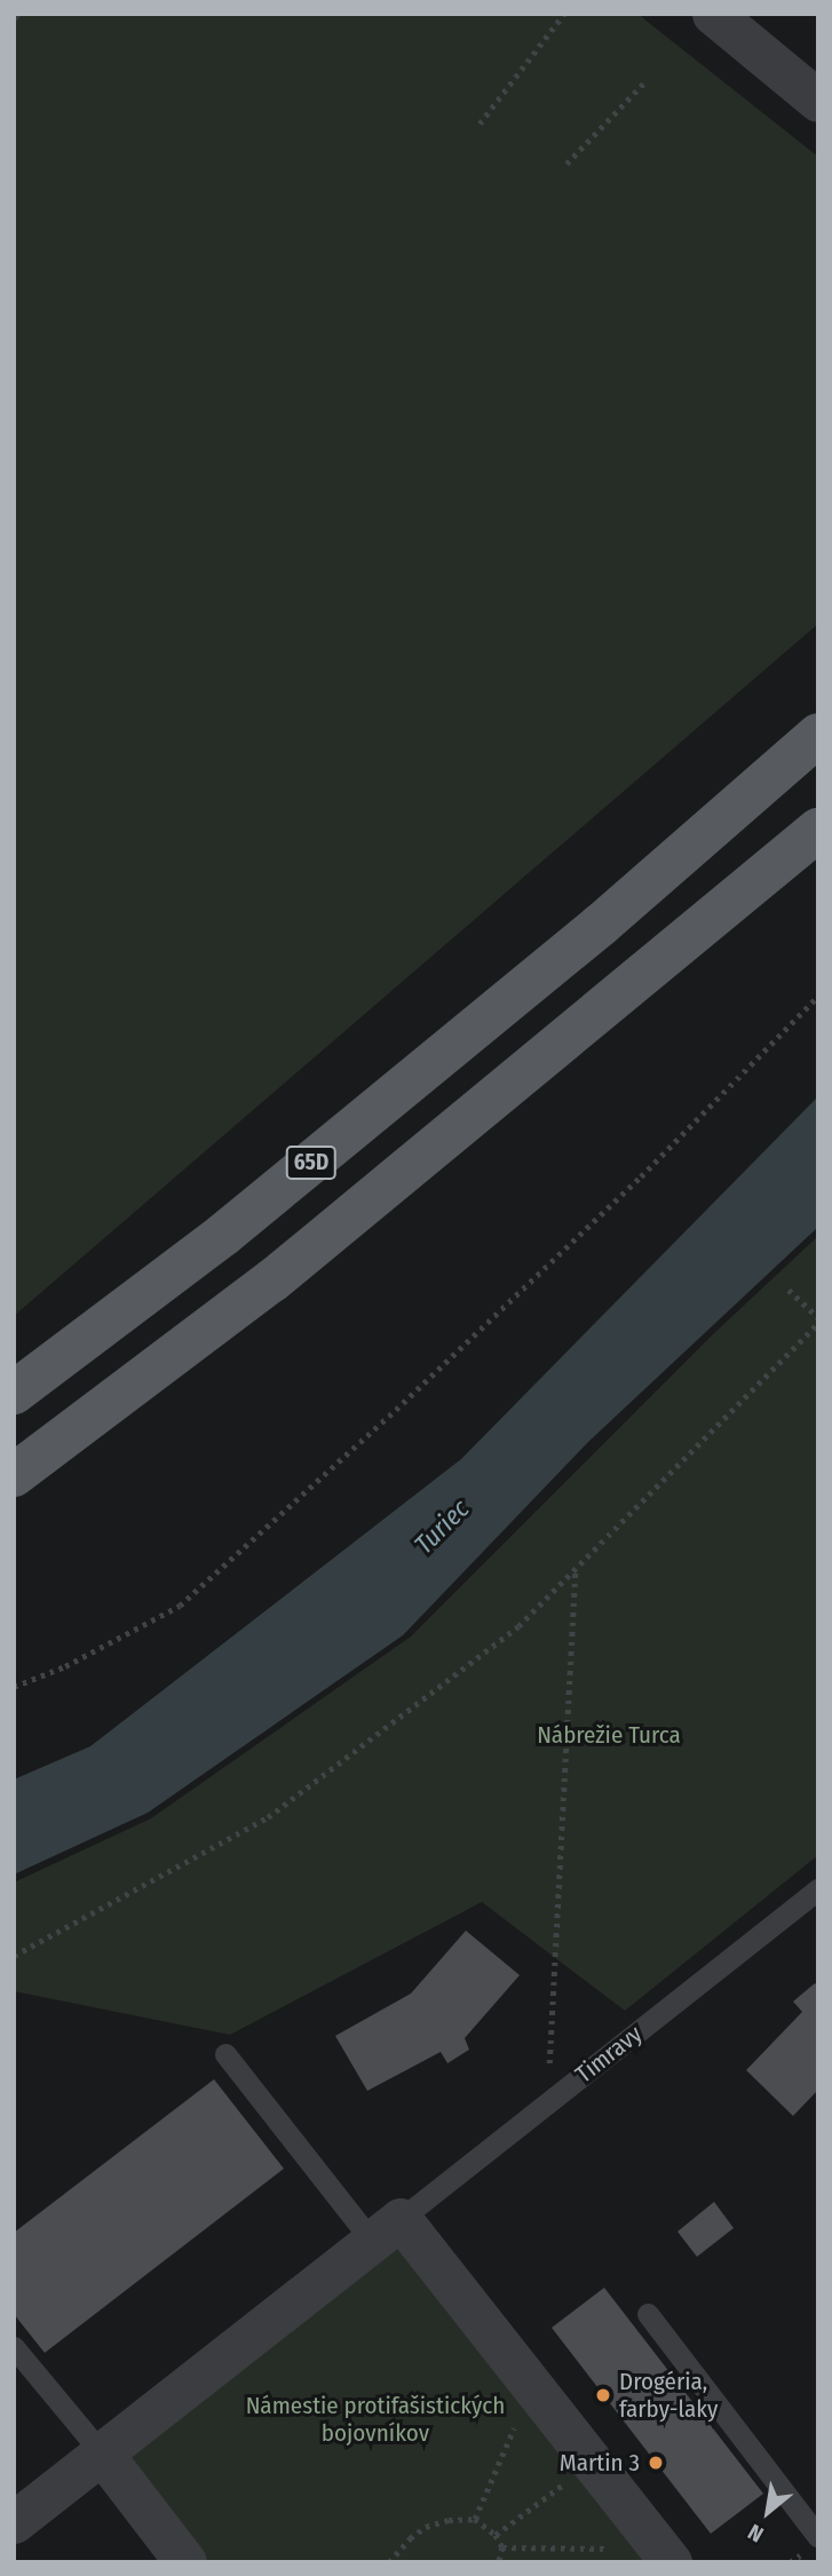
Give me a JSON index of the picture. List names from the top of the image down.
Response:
{
  "streets": {
    "main road": ["65D"],
    "lane": ["Timravy"]
  },
  "water": ["Turiec"],
  "parks": ["Nábrežie Turca", "Námestie protifašistických bojovníkov"],
  "places": ["Drogéria, farby-laky", "Martin 3"],
  "north": "bottom left"
}
